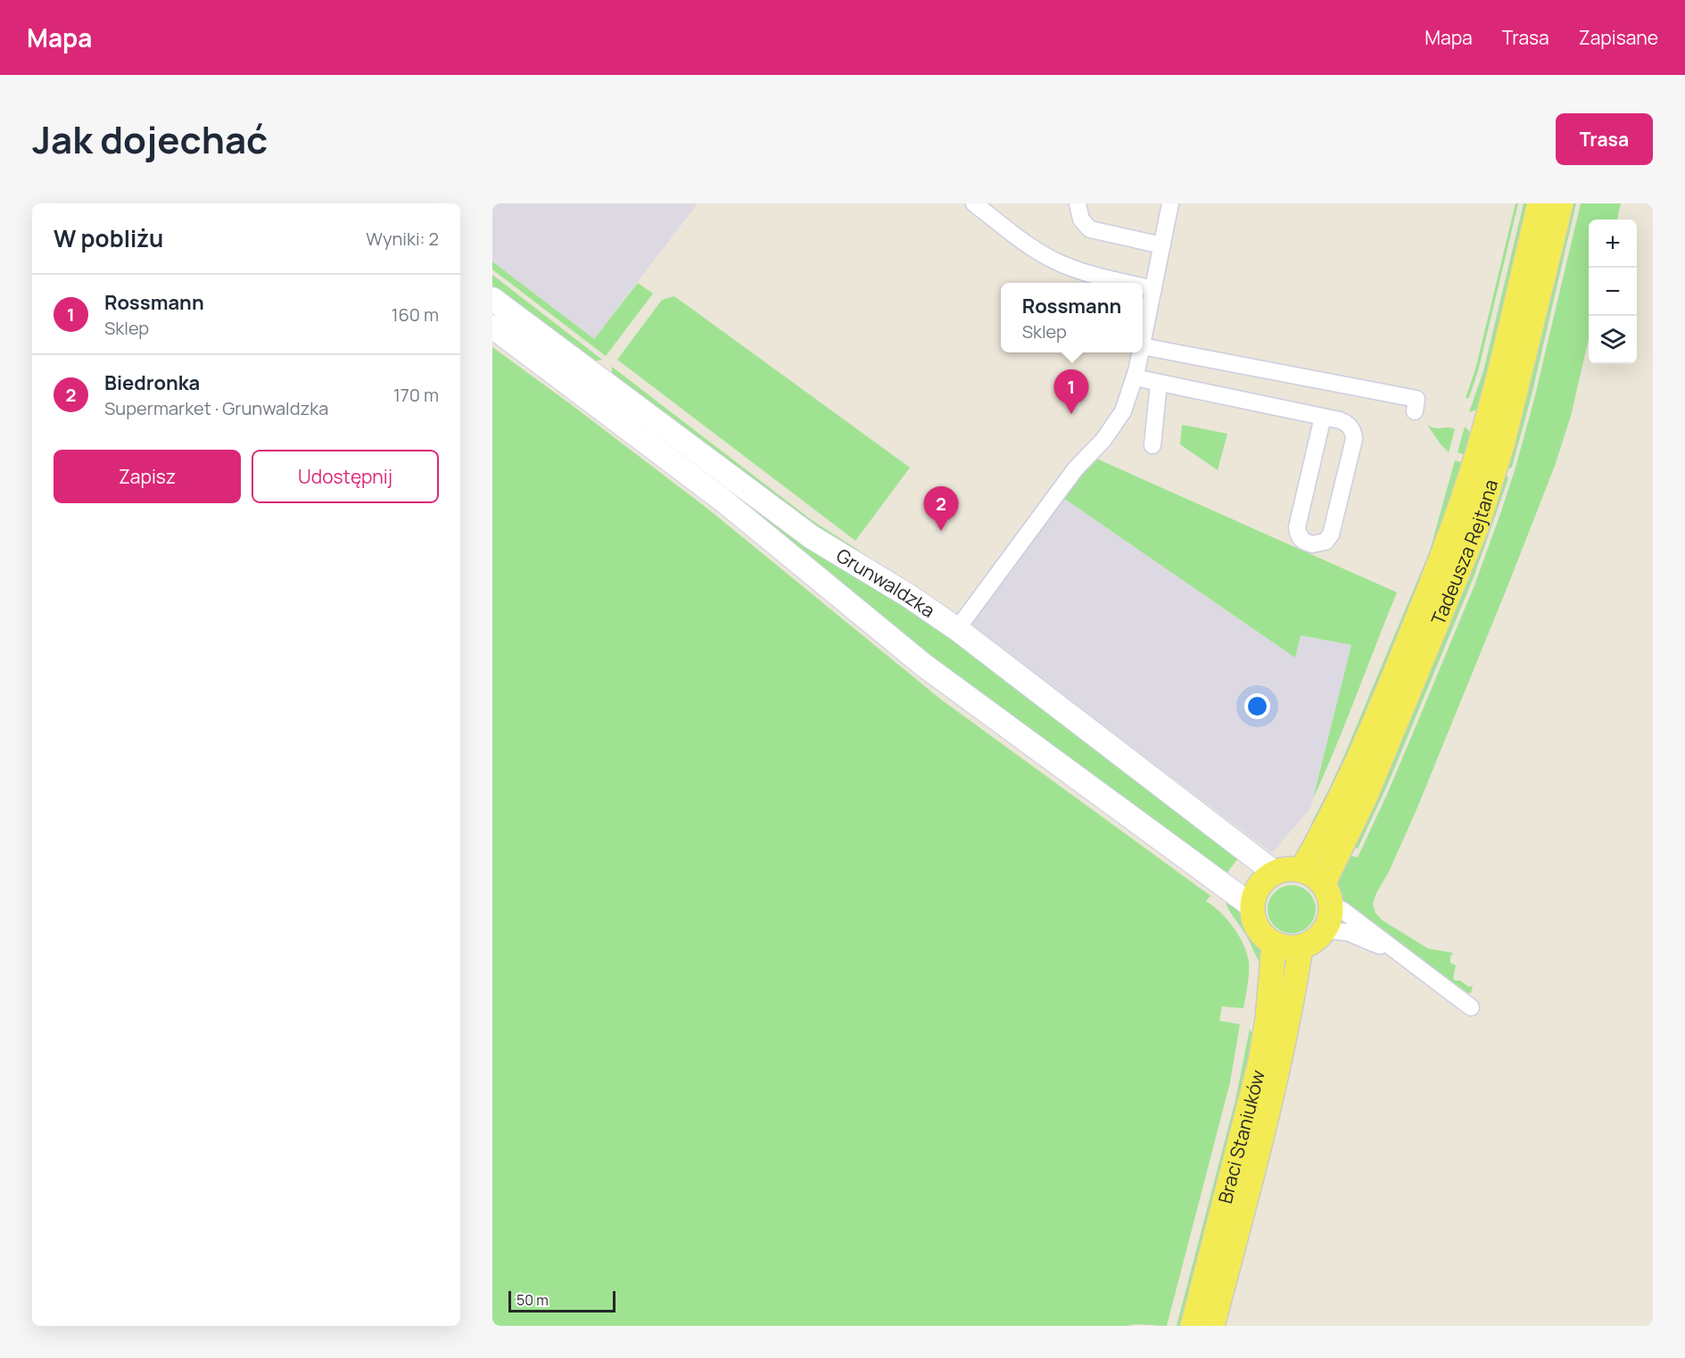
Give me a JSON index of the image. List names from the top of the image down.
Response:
{
  "streets": {
    "main road": ["Tadeusza Rejtana", "Braci Staniuków"],
    "street": ["Grunwaldzka"]
  },
  "crossings": [
    ["Tadeusza Rejtana", "Grunwaldzka"],
    ["Tadeusza Rejtana", "Braci Staniuków"],
    ["Grunwaldzka", "Braci Staniuków"]
  ],
  "scale_bar": "50 m",
  "page": {
    "header": "Mapa",
    "nav": ["Mapa", "Trasa", "Zapisane"],
    "title": "Jak dojechać",
    "buttons": [
      "Trasa",
      ["Zapisz", "Udostępnij"]
    ],
    "heading": ["W pobliżu", "Wyniki: 2"],
    "map_buttons": ["+", "−"],
    "list": [
      {
        "mark": "1",
        "name": "Rossmann",
        "note": "Sklep",
        "value": "160 m"
      },
      {
        "mark": "2",
        "name": "Biedronka",
        "note": "Supermarket · Grunwaldzka",
        "value": "170 m"
      }
    ],
    "popup": ["Rossmann", "Sklep"],
    "pins": ["1", "2"],
    "scale": "50 m"
  }
}
